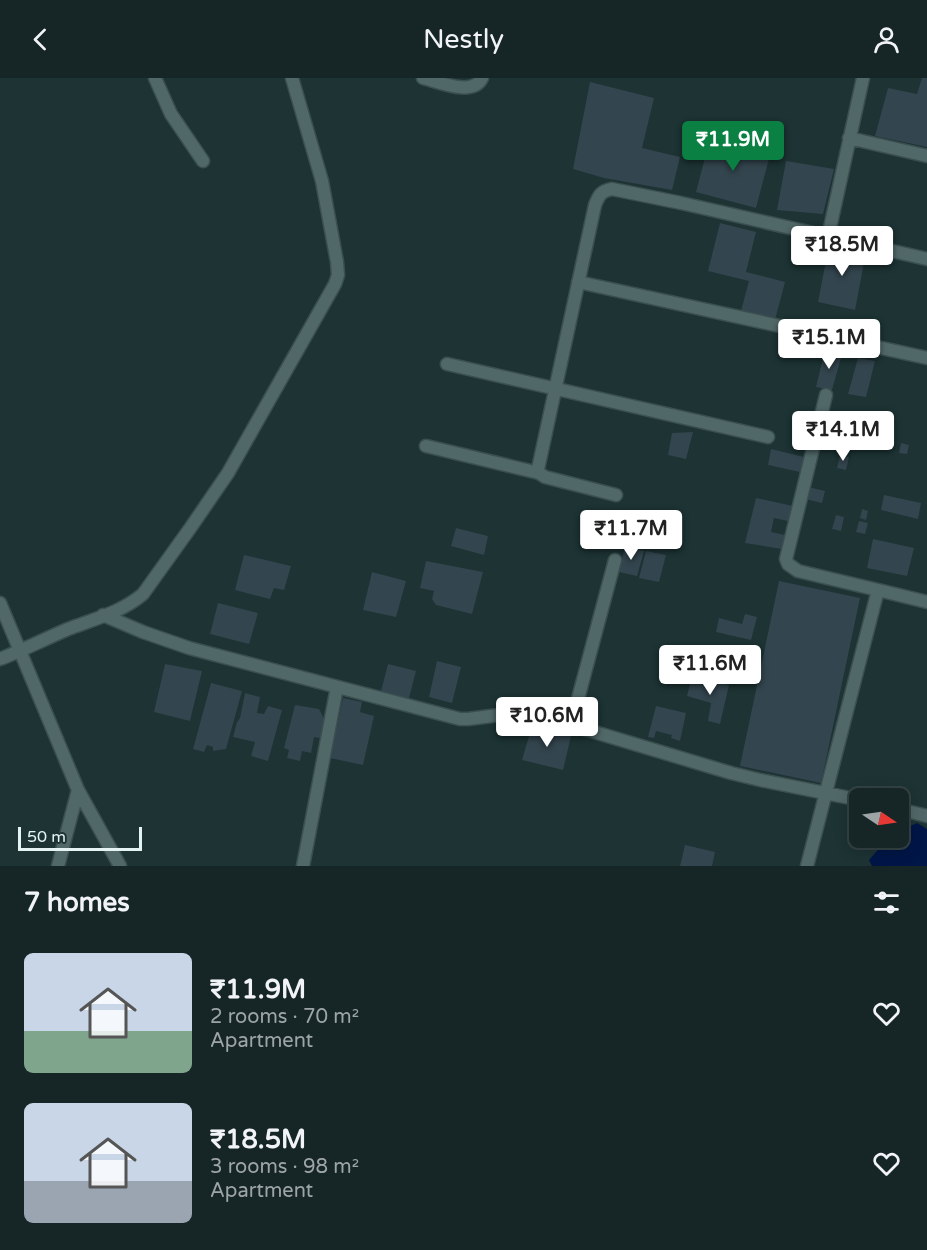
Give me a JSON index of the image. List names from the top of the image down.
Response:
{
  "scale_bar": "50 m",
  "north": "right",
  "page": {
    "header": "Nestly",
    "price": [
      "₹11.9M",
      "₹18.5M",
      "₹15.1M",
      "₹14.1M",
      "₹11.7M",
      "₹11.6M",
      "₹10.6M"
    ],
    "scale": "50 m",
    "heading": "7 homes",
    "list": [
      {
        "name": "₹11.9M",
        "note": "2 rooms · 70 m² · Apartment"
      },
      {
        "name": "₹18.5M",
        "note": "3 rooms · 98 m² · Apartment"
      }
    ]
  }
}
